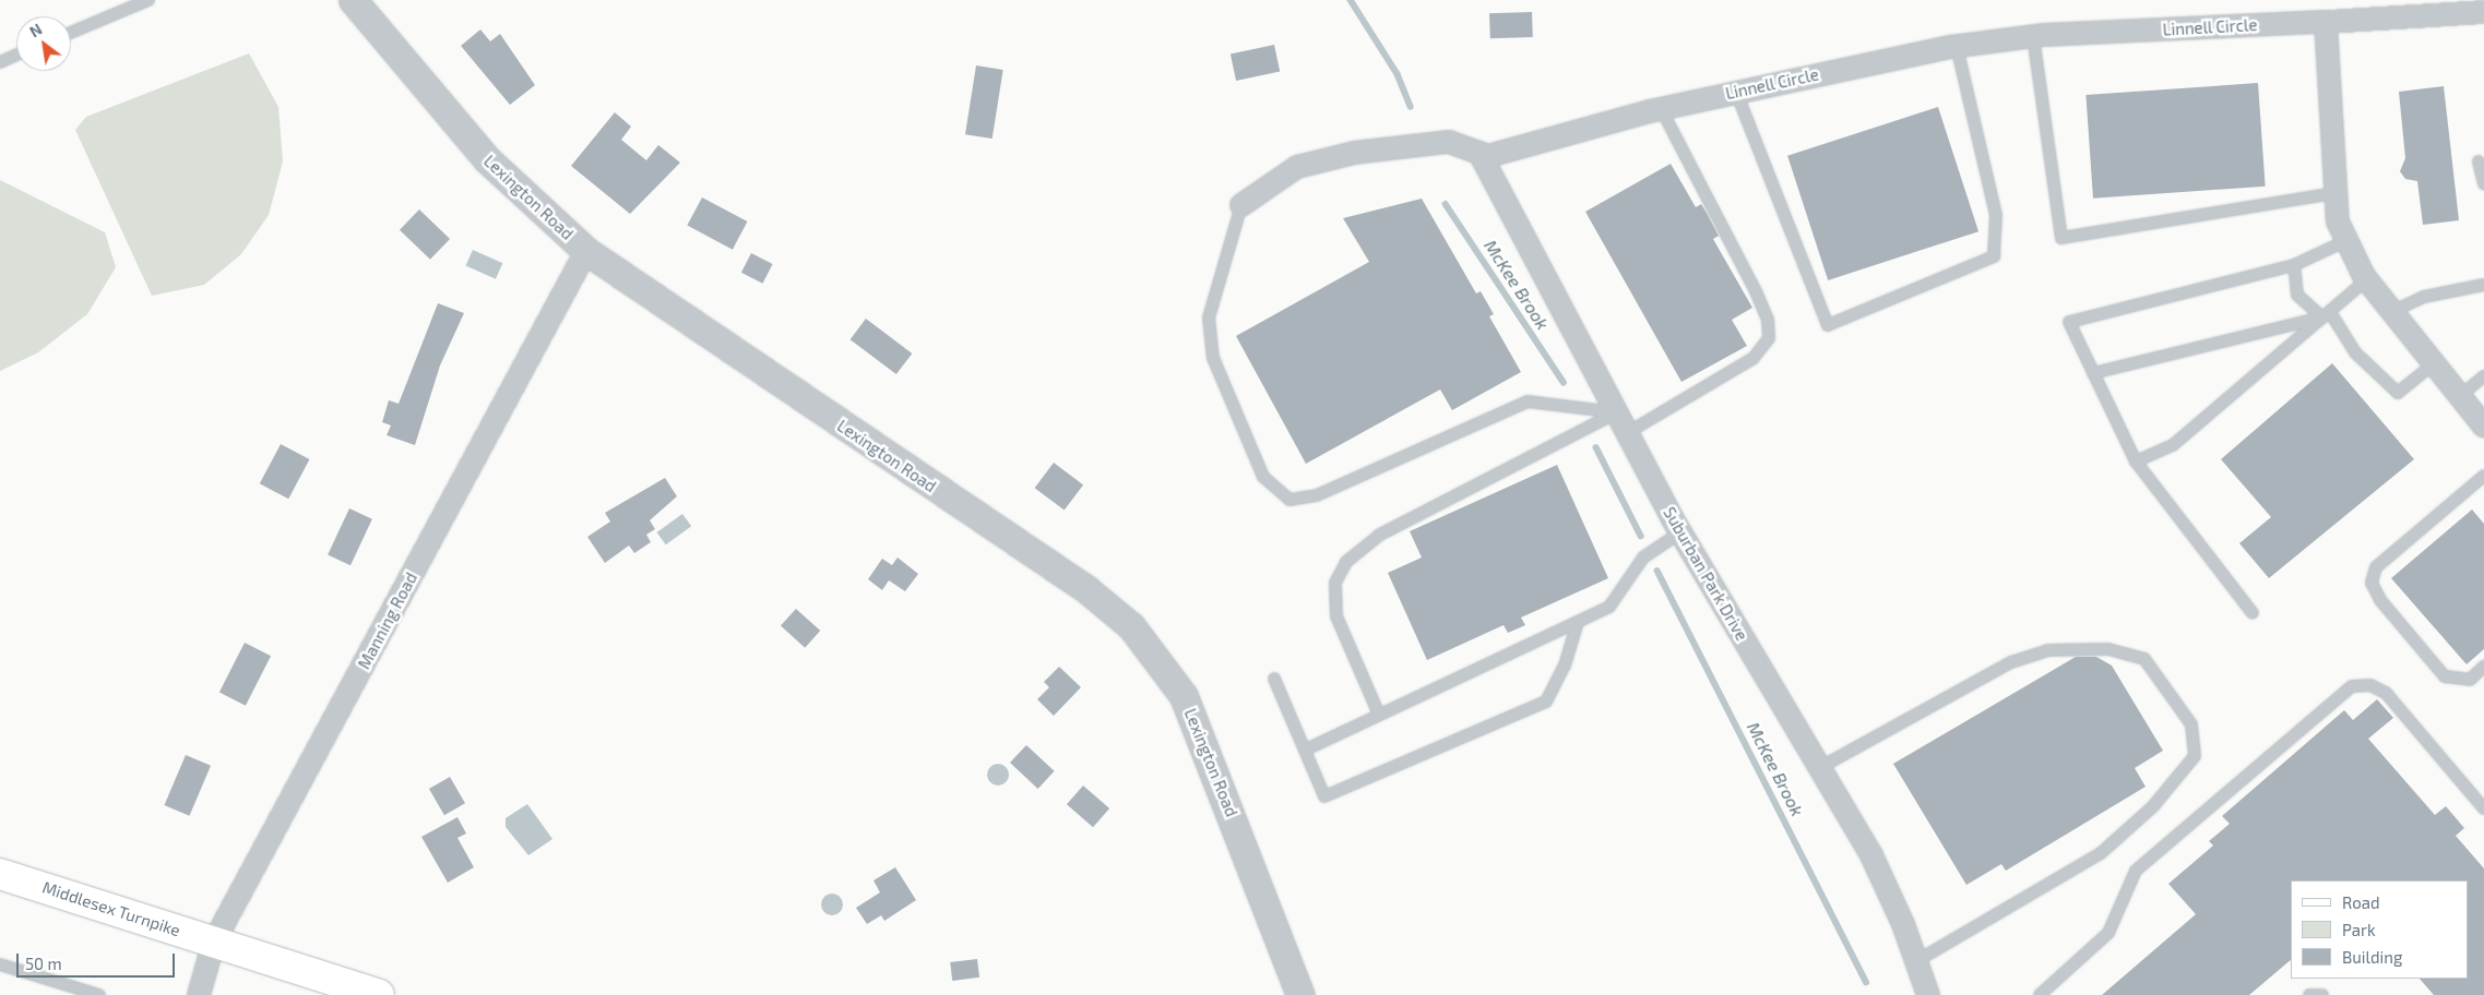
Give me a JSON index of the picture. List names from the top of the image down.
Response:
{
  "streets": {
    "main road": ["Middlesex Turnpike"],
    "street": [
      "Linnell Circle",
      "Lexington Road",
      "Suburban Park Drive",
      "Manning Road"
    ]
  },
  "crossings": [
    ["Linnell Circle", "Suburban Park Drive"],
    ["Lexington Road", "Manning Road"],
    ["Manning Road", "Middlesex Turnpike"]
  ],
  "water": ["McKee Brook"],
  "legend": ["Road", "Park", "Building"],
  "scale_bar": "50 m",
  "north": "top left"
}
